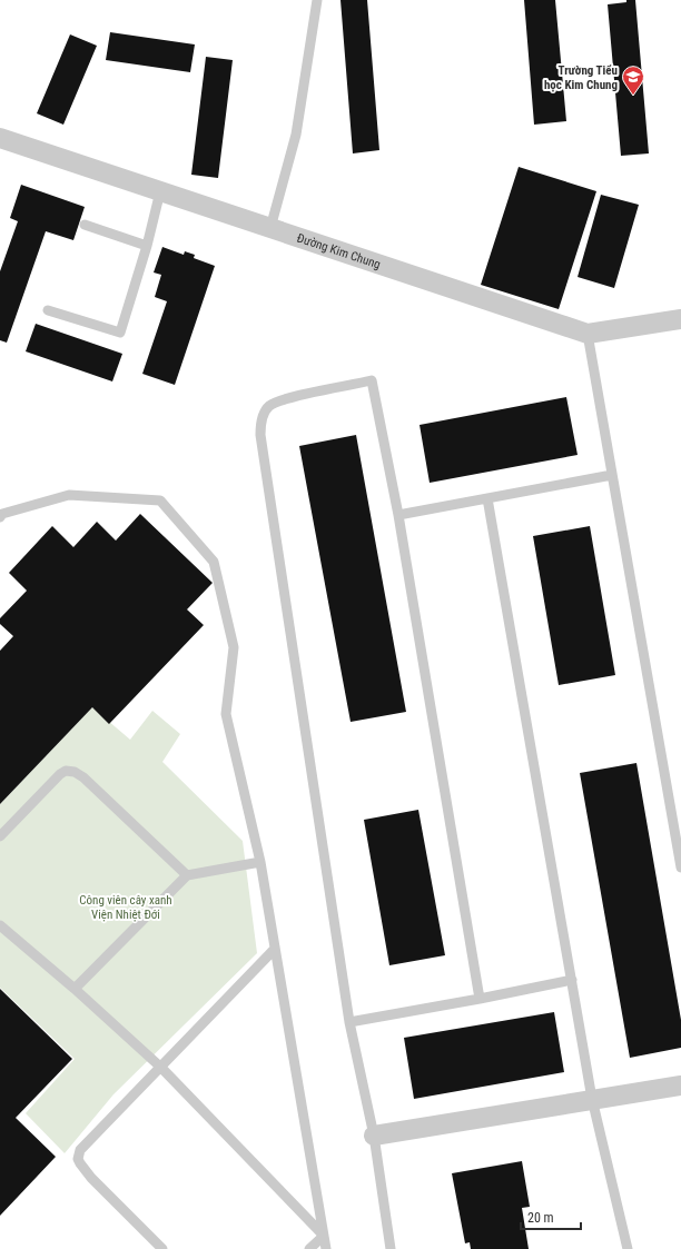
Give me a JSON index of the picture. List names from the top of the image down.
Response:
{
  "streets": {
    "street": ["Đường Kim Chung"]
  },
  "parks": ["Công viên cây xanh Viện Nhiệt Đới"],
  "places": {
    "school or university": ["Trường Tiểu học Kim Chung"]
  },
  "scale_bar": "20 m"
}
